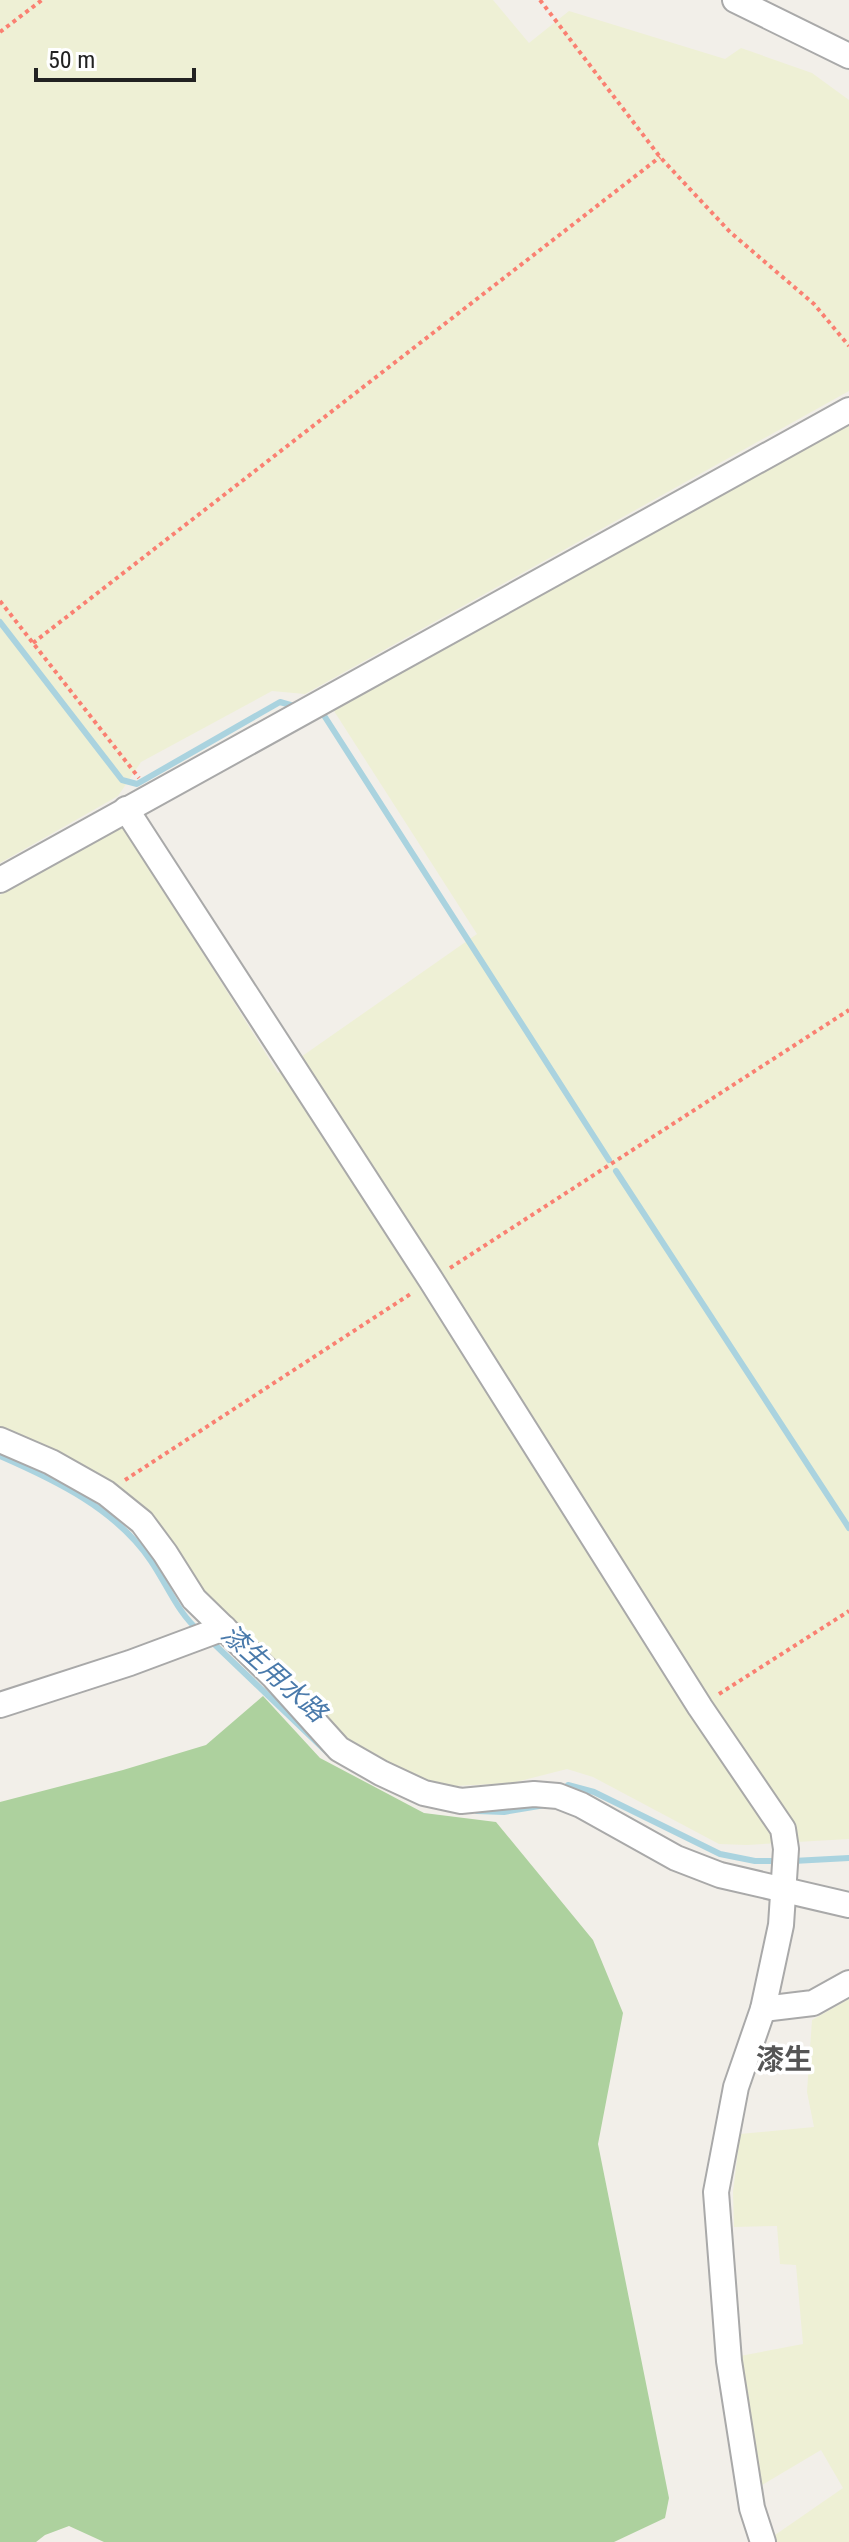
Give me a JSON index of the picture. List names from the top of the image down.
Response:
{
  "districts": ["漆生"],
  "water": ["漆生用水路"],
  "scale_bar": "50 m"
}
